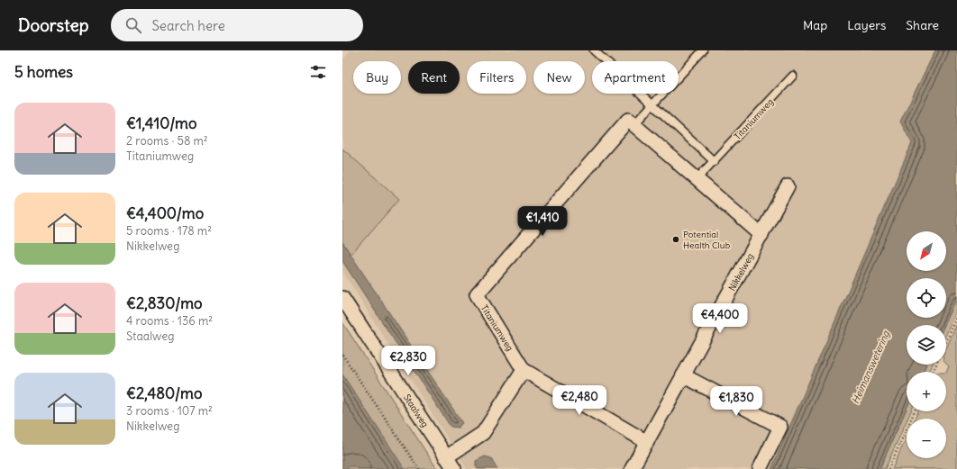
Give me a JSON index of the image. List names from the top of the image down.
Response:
{
  "streets": {
    "street": ["Titaniumweg", "Nikkelweg", "Staalweg"]
  },
  "water": ["Heimanswetering"],
  "places": ["Potential Health Club"],
  "north": "bottom left",
  "page": {
    "header": "Doorstep",
    "search": "Search here",
    "nav": ["Map", "Layers", "Share"],
    "heading": "5 homes",
    "chip": [
      "Buy",
      "Rent",
      "Filters",
      "New",
      "Apartment"
    ],
    "list": [
      {
        "name": "€1,410/mo",
        "note": "2 rooms · 58 m² · Titaniumweg"
      },
      {
        "name": "€4,400/mo",
        "note": "5 rooms · 178 m² · Nikkelweg"
      },
      {
        "name": "€2,830/mo",
        "note": "4 rooms · 136 m² · Staalweg"
      },
      {
        "name": "€2,480/mo",
        "note": "3 rooms · 107 m² · Nikkelweg"
      }
    ],
    "price": [
      "€1,410",
      "€4,400",
      "€2,830",
      "€2,480",
      "€1,830"
    ],
    "map_buttons": ["+", "−"]
  }
}
